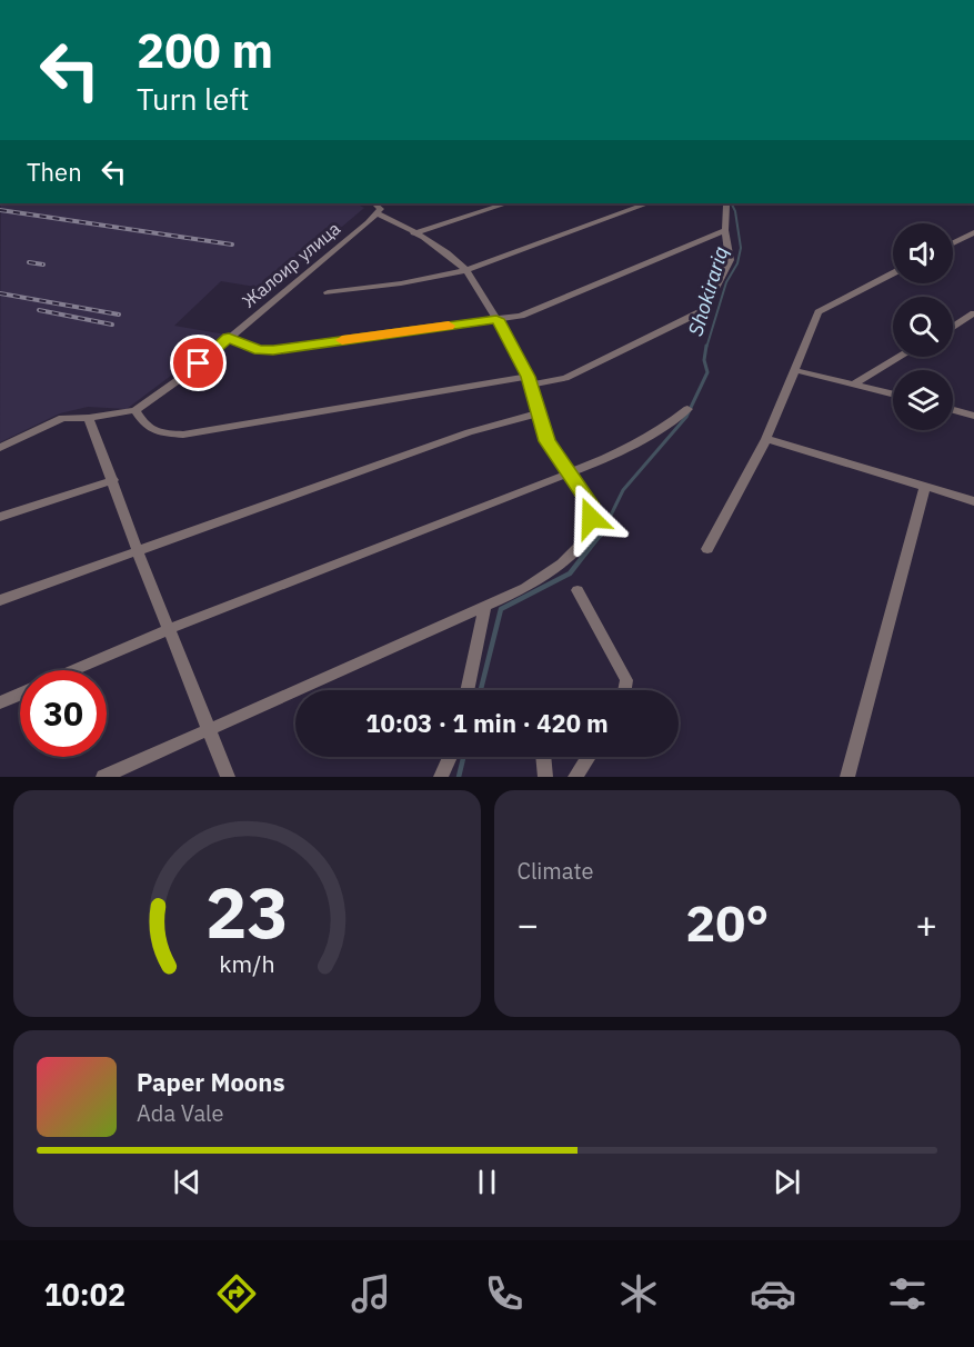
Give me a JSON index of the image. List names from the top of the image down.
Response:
{
  "streets": {
    "street": ["Жалоир улица"]
  },
  "water": ["Shokirariq"],
  "page": {
    "turn": ["200 m", "Turn left"],
    "then": "Then",
    "limit": "30",
    "trip": "10:03 · 1 min · 420 m",
    "tile": "Climate",
    "heat": ["−", "20°", "+"],
    "song": ["Paper Moons", "Ada Vale"],
    "tabs": "10:02",
    "gauge": ["23", "km/h"]
  }
}
